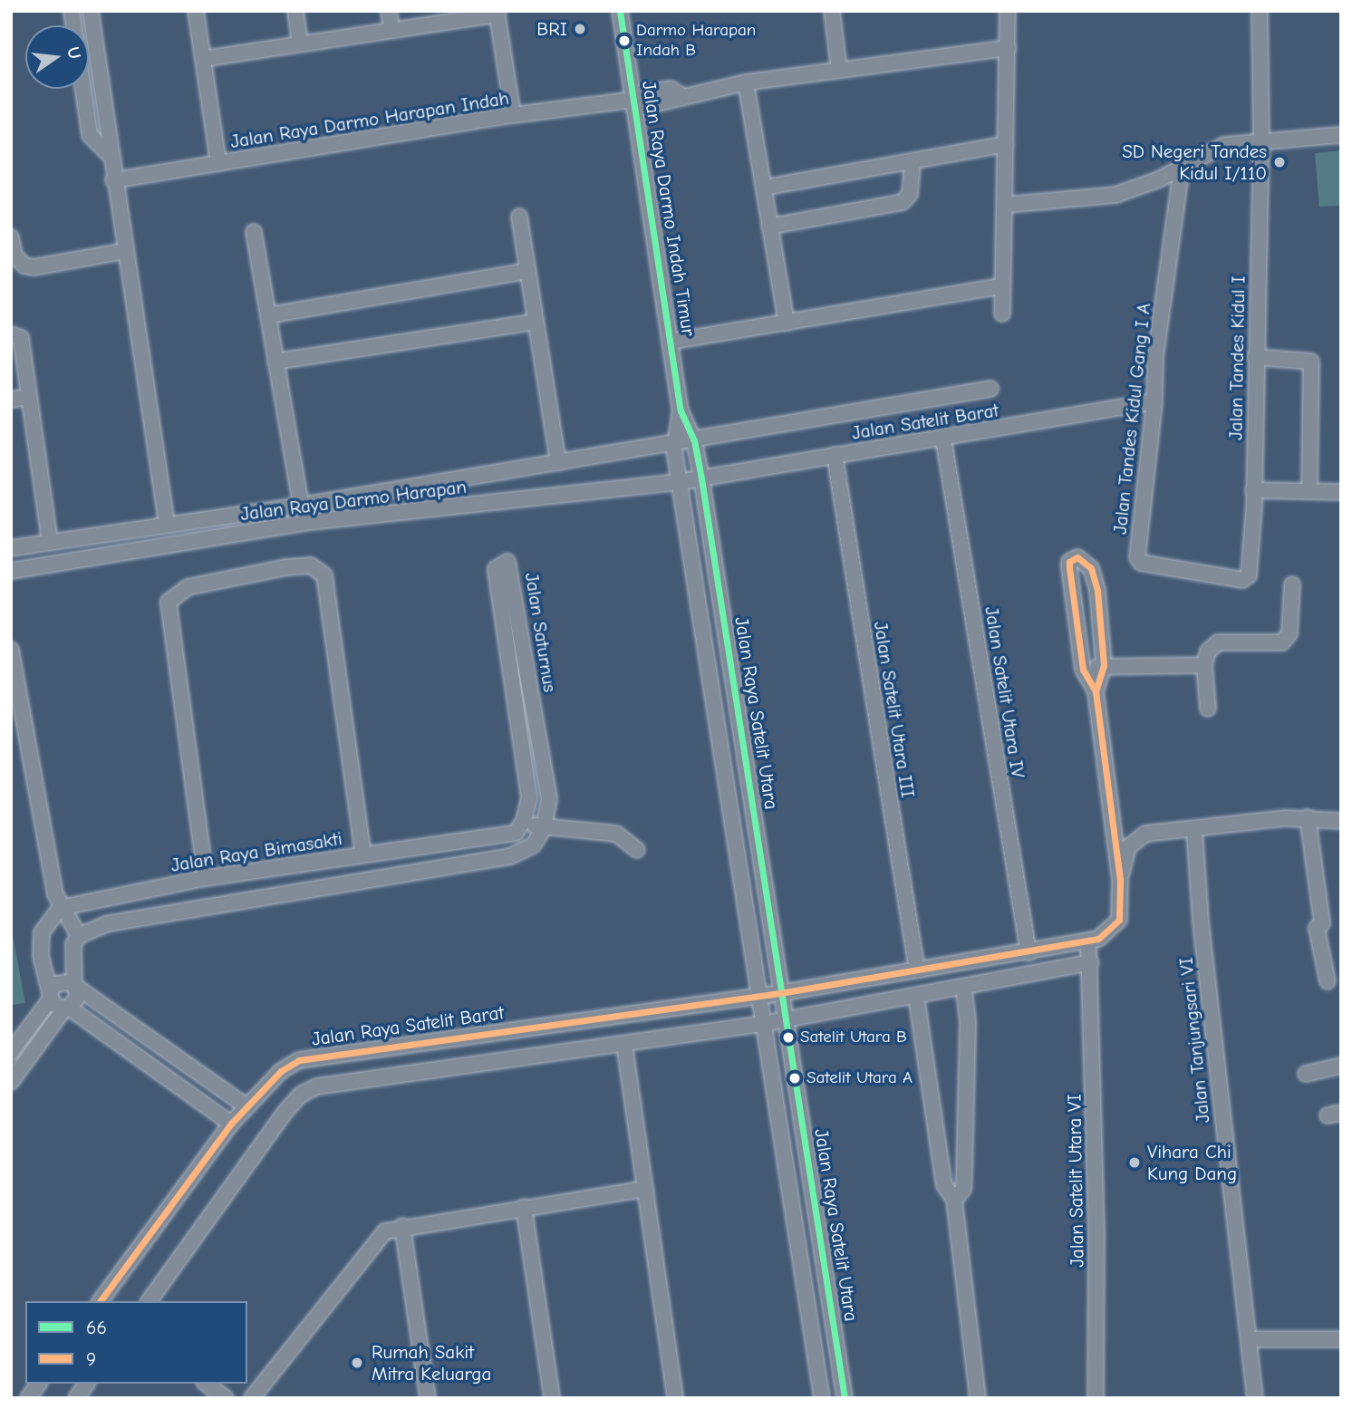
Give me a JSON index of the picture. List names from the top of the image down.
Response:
{
  "streets": {
    "street": [
      "Jalan Raya Darmo Harapan Indah",
      "Jalan Raya Darmo Indah Timur",
      "Jalan Tandes Kidul I",
      "Jalan Tandes Kidul Gang I A",
      "Jalan Satelit Barat",
      "Jalan Raya Darmo Harapan",
      "Jalan Saturnus",
      "Jalan Satelit Utara IV",
      "Jalan Satelit Utara III",
      "Jalan Raya Satelit Utara",
      "Jalan Raya Bimasakti",
      "Jalan Raya Satelit Barat",
      "Jalan Tanjungsari VI",
      "Jalan Satelit Utara VI"
    ]
  },
  "crossings": [
    ["Jalan Raya Darmo Harapan Indah", "Jalan Raya Darmo Indah Timur"],
    ["Jalan Raya Darmo Indah Timur", "Jalan Raya Darmo Harapan"],
    ["Jalan Raya Darmo Indah Timur", "Jalan Raya Satelit Utara"],
    ["Jalan Tandes Kidul I", "Jalan Tandes Kidul Gang I A"],
    ["Jalan Tandes Kidul Gang I A", "Jalan Satelit Barat"],
    ["Jalan Satelit Barat", "Jalan Raya Darmo Harapan"],
    ["Jalan Satelit Barat", "Jalan Satelit Utara IV"],
    ["Jalan Satelit Barat", "Jalan Satelit Utara III"],
    ["Jalan Satelit Barat", "Jalan Raya Satelit Utara"],
    ["Jalan Raya Darmo Harapan", "Jalan Raya Satelit Utara"],
    ["Jalan Saturnus", "Jalan Raya Bimasakti"]
  ],
  "places": [
    "BRI",
    "Darmo Harapan Indah B",
    "SD Negeri Tandes Kidul I/110",
    "Satelit Utara B",
    "Satelit Utara A",
    "Vihara Chi Kung Dang",
    "Rumah Sakit Mitra Keluarga"
  ],
  "lines": ["transit line 66", "transit line 9"],
  "legend": ["66", "9"],
  "north": "right"
}
